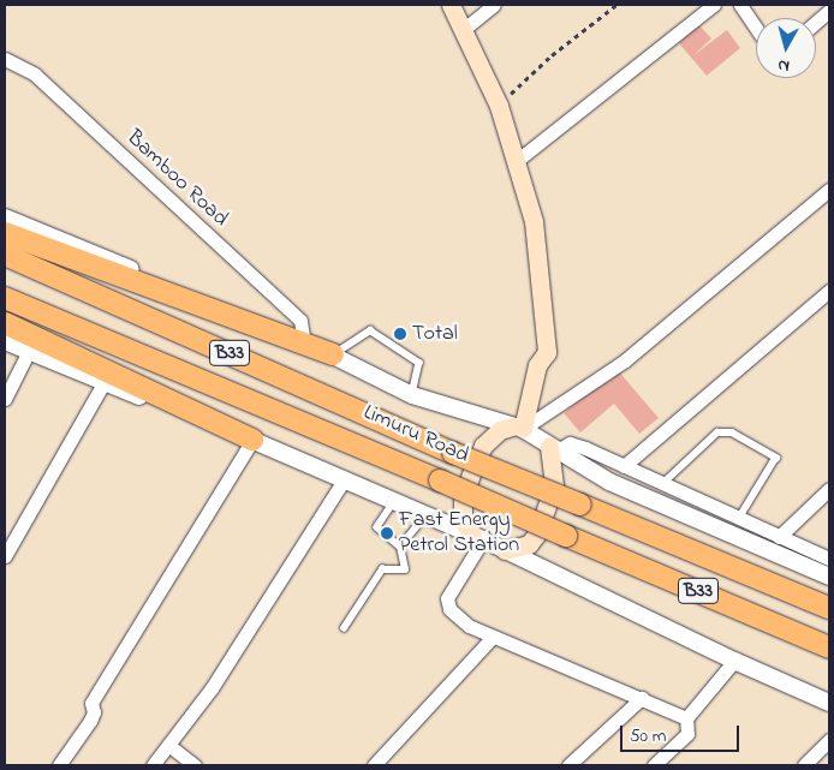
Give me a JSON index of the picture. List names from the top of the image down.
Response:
{
  "streets": {
    "highway": ["B33", "Limuru Road"],
    "street": ["Bamboo Road"]
  },
  "places": ["Total", "Fast Energy Petrol Station"],
  "scale_bar": "50 m",
  "north": "bottom"
}
